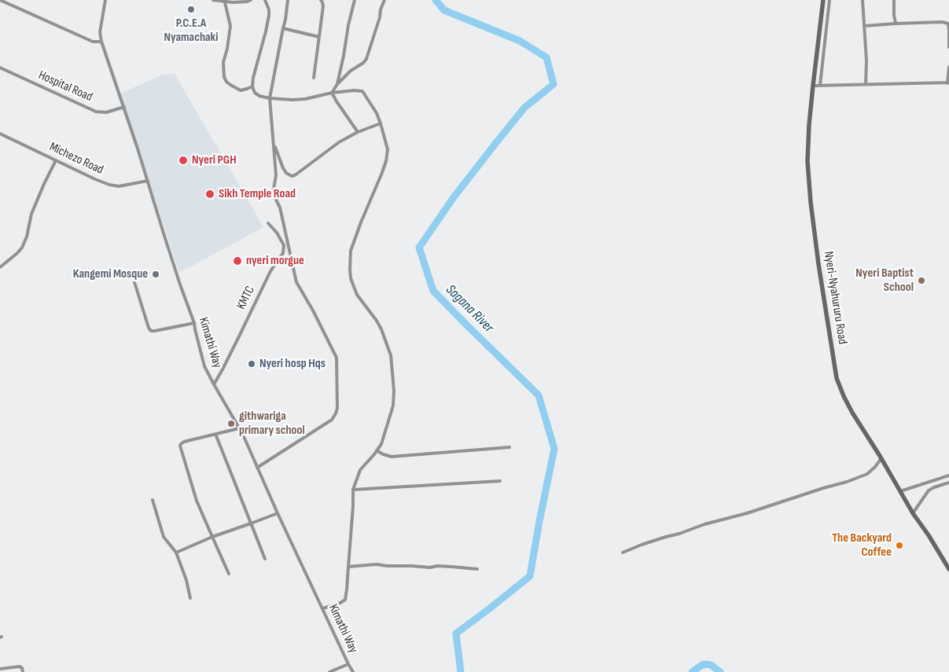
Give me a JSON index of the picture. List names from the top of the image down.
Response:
{
  "streets": {
    "main road": ["Nyeri-Nyahururu Road"],
    "street": [
      "Hospital Road",
      "Michezo Road",
      "KMTC",
      "Kimathi Way"
    ]
  },
  "crossings": [
    ["Hospital Road", "Kimathi Way"],
    ["Michezo Road", "Kimathi Way"],
    ["KMTC", "Kimathi Way"]
  ],
  "water": ["Sagana River"],
  "places": [
    "P.C.E.A Nyamachaki",
    "Nyeri PGH",
    "Sikh Temple Road",
    "nyeri morgue",
    "Kangemi Mosque",
    "Nyeri Baptist School",
    "Nyeri hosp Hqs",
    "githwariga primary school",
    "The Backyard Coffee"
  ]
}
